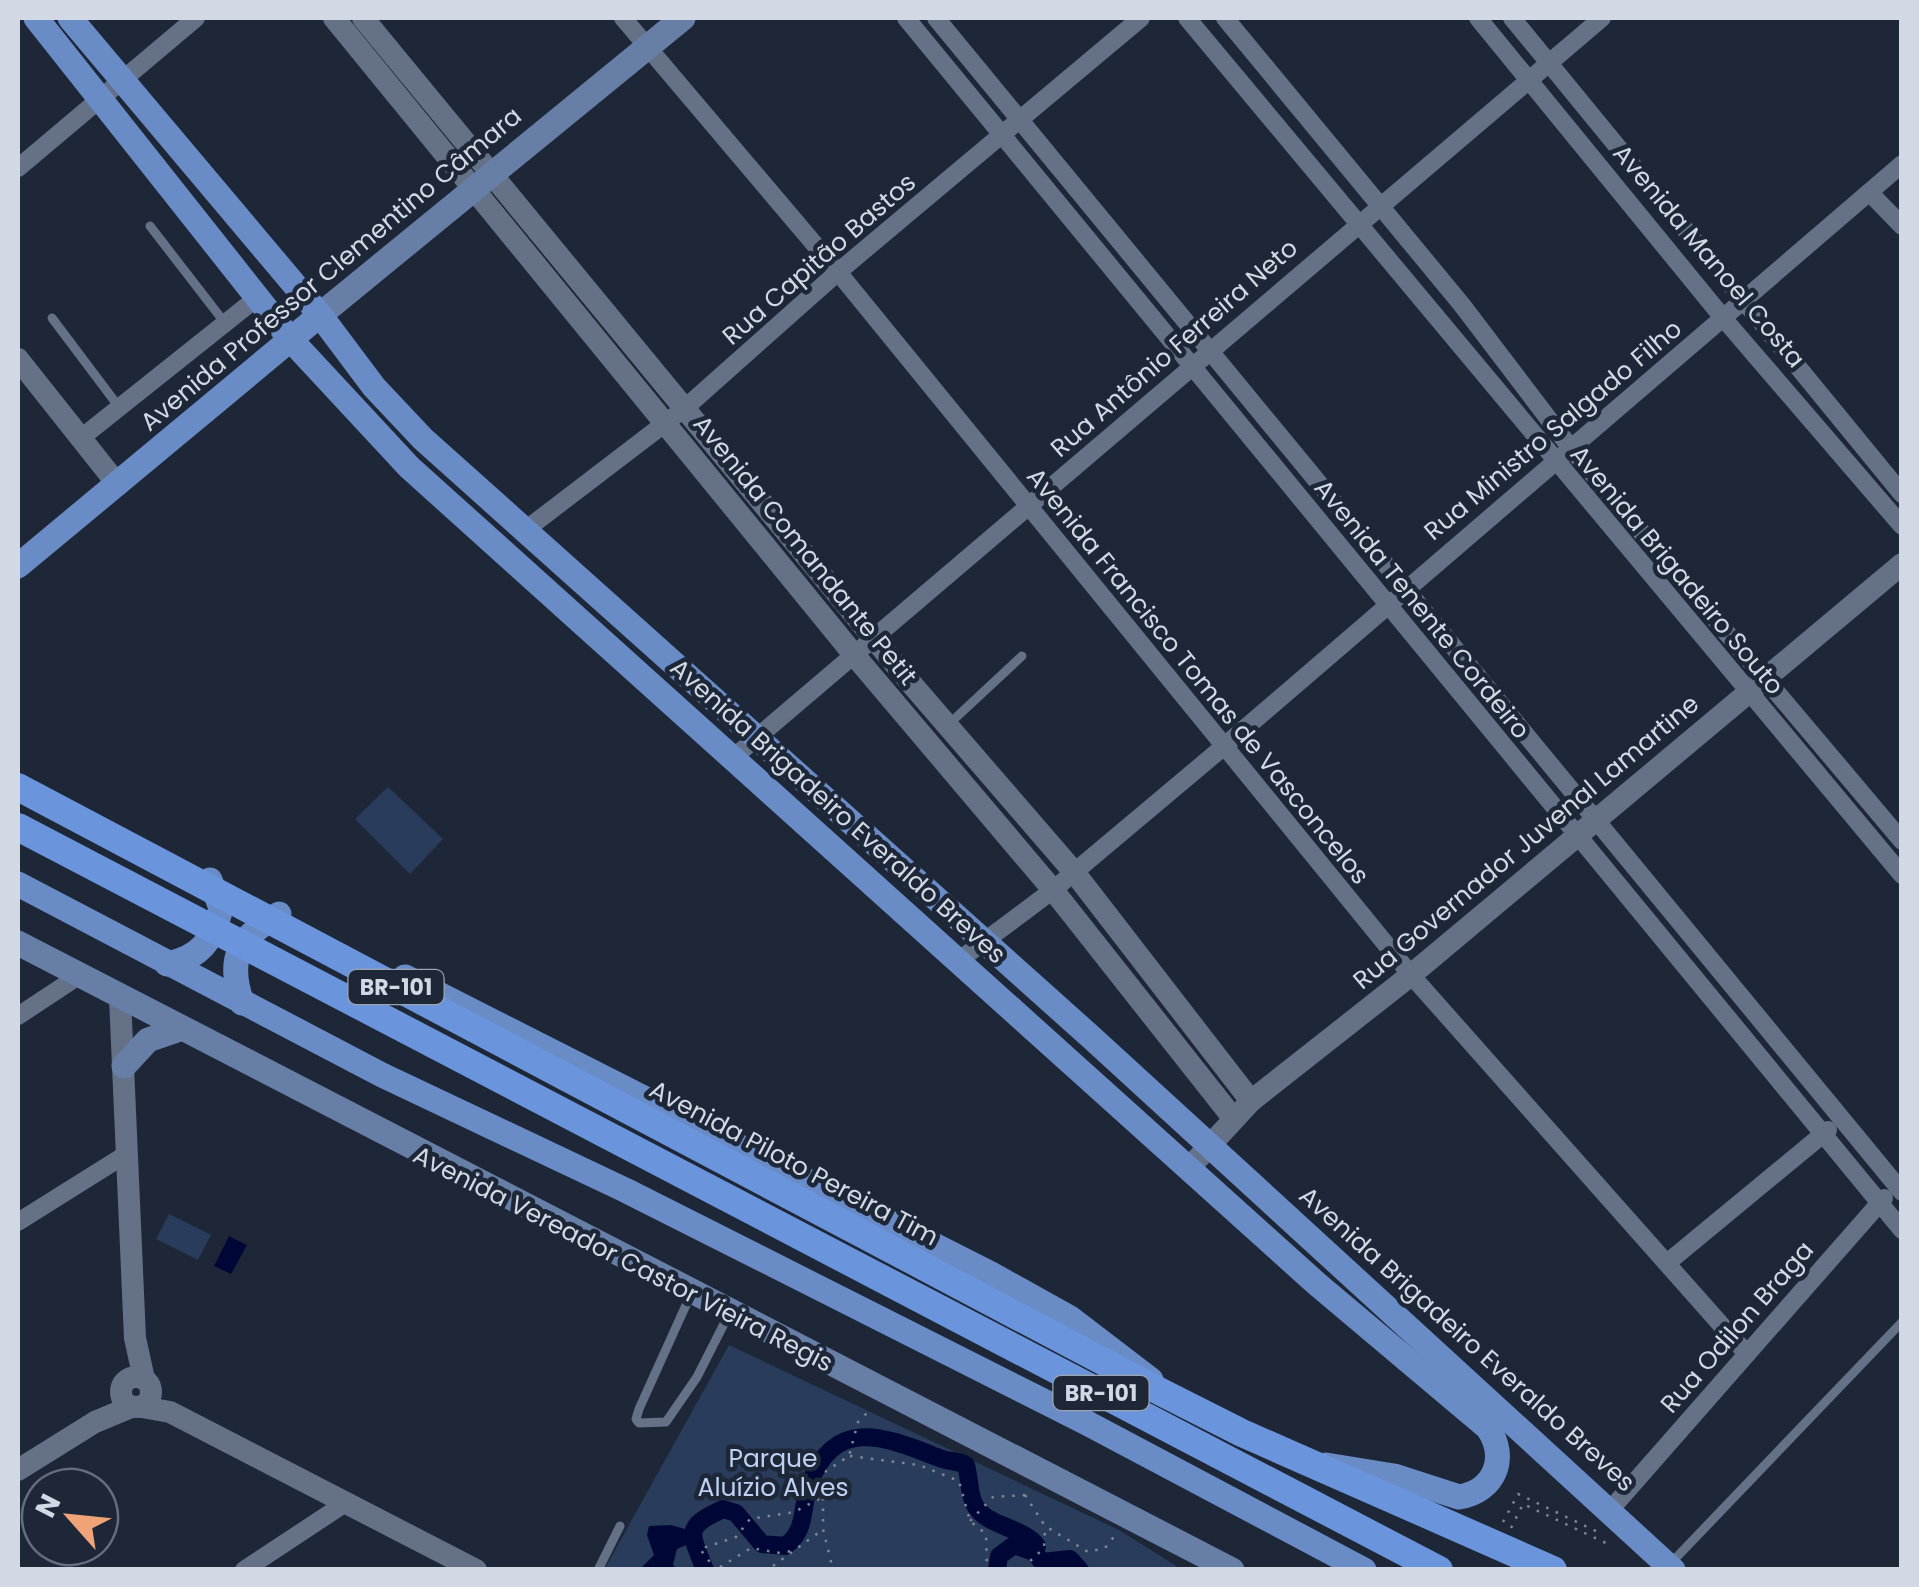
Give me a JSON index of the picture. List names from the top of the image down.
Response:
{
  "streets": {
    "highway": ["BR-101", "Avenida Piloto Pereira Tim"],
    "main road": ["Avenida Professor Clementino Câmara", "Avenida Brigadeiro Everaldo Breves", "Avenida Vereador Castor Vieira Regis"],
    "street": [
      "Avenida Manoel Costa",
      "Rua Capitão Bastos",
      "Rua Antônio Ferreira Neto",
      "Rua Ministro Salgado Filho",
      "Avenida Comandante Petit",
      "Avenida Brigadeiro Souto",
      "Avenida Tenente Cordeiro",
      "Avenida Francisco Tomas de Vasconcelos",
      "Rua Governador Juvenal Lamartine",
      "Rua Odilon Braga"
    ]
  },
  "crossings": [
    ["Avenida Manoel Costa", "Rua Antônio Ferreira Neto"],
    ["Avenida Manoel Costa", "Rua Ministro Salgado Filho"],
    ["Rua Capitão Bastos", "Avenida Comandante Petit"],
    ["Rua Capitão Bastos", "Avenida Tenente Cordeiro"],
    ["Rua Capitão Bastos", "Avenida Francisco Tomas de Vasconcelos"],
    ["Rua Capitão Bastos", "Avenida Brigadeiro Everaldo Breves"],
    ["Avenida Professor Clementino Câmara", "Avenida Comandante Petit"],
    ["Avenida Professor Clementino Câmara", "Avenida Francisco Tomas de Vasconcelos"],
    ["Avenida Professor Clementino Câmara", "Avenida Brigadeiro Everaldo Breves"],
    ["Rua Antônio Ferreira Neto", "Avenida Comandante Petit"],
    ["Rua Antônio Ferreira Neto", "Avenida Brigadeiro Souto"],
    ["Rua Antônio Ferreira Neto", "Avenida Tenente Cordeiro"],
    ["Rua Antônio Ferreira Neto", "Avenida Francisco Tomas de Vasconcelos"],
    ["Rua Antônio Ferreira Neto", "Avenida Brigadeiro Everaldo Breves"],
    ["Rua Ministro Salgado Filho", "Avenida Comandante Petit"],
    ["Rua Ministro Salgado Filho", "Avenida Brigadeiro Souto"],
    ["Rua Ministro Salgado Filho", "Avenida Tenente Cordeiro"],
    ["Rua Ministro Salgado Filho", "Avenida Francisco Tomas de Vasconcelos"],
    ["Rua Ministro Salgado Filho", "Avenida Brigadeiro Everaldo Breves"],
    ["Avenida Comandante Petit", "Rua Governador Juvenal Lamartine"],
    ["Avenida Brigadeiro Souto", "Rua Governador Juvenal Lamartine"],
    ["Avenida Tenente Cordeiro", "Rua Governador Juvenal Lamartine"],
    ["Avenida Tenente Cordeiro", "Rua Odilon Braga"],
    ["Avenida Francisco Tomas de Vasconcelos", "Rua Governador Juvenal Lamartine"],
    ["Avenida Francisco Tomas de Vasconcelos", "Rua Odilon Braga"],
    ["Avenida Brigadeiro Everaldo Breves", "Rua Governador Juvenal Lamartine"],
    ["Avenida Brigadeiro Everaldo Breves", "Avenida Piloto Pereira Tim"],
    ["Avenida Brigadeiro Everaldo Breves", "Rua Odilon Braga"]
  ],
  "parks": ["Parque Aluízio Alves"],
  "north": "top left"
}
